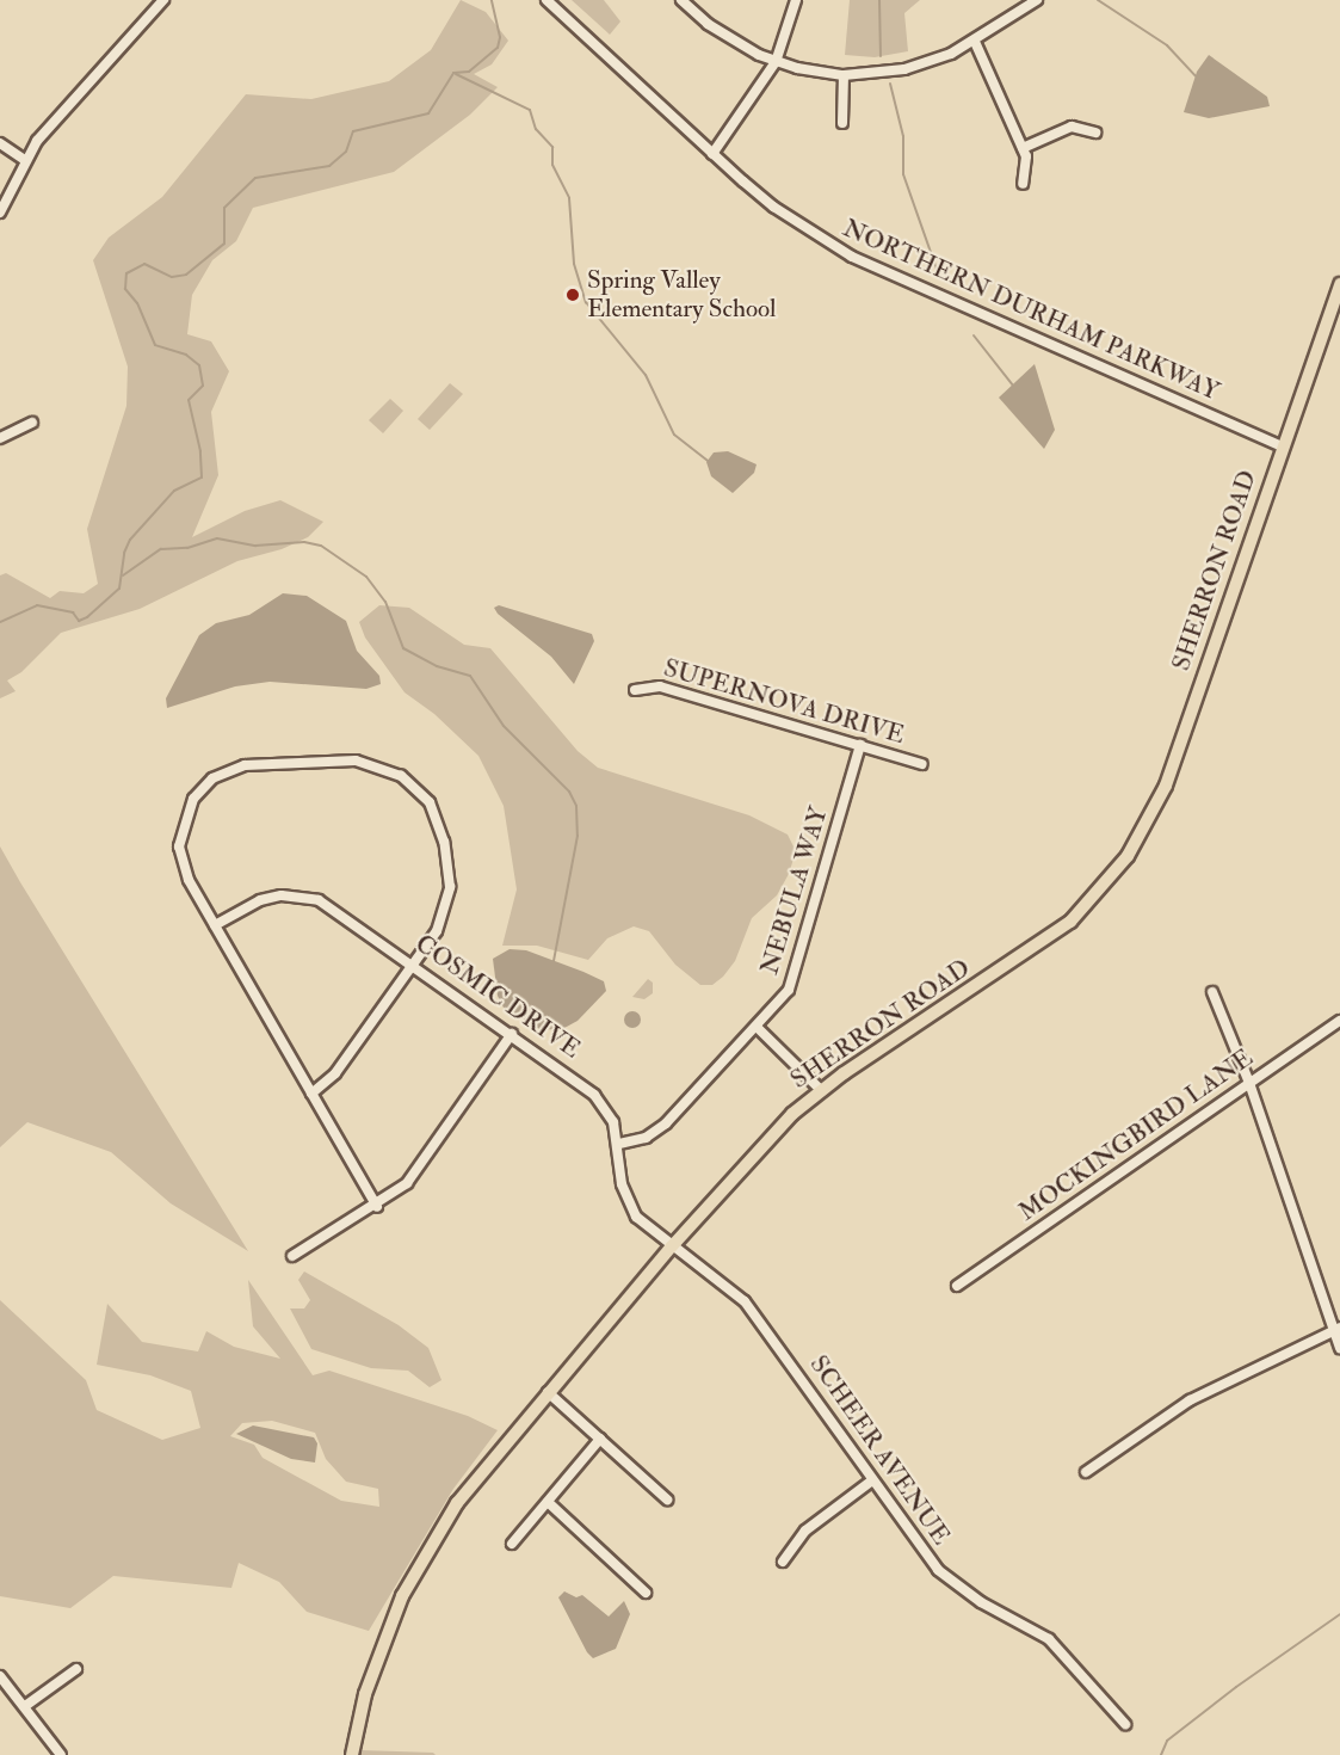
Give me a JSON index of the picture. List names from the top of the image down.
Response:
{
  "streets": {
    "main road": ["SHERRON ROAD"],
    "street": [
      "NORTHERN DURHAM PARKWAY",
      "SUPERNOVA DRIVE",
      "NEBULA WAY",
      "COSMIC DRIVE",
      "MOCKINGBIRD LANE",
      "SCHEER AVENUE"
    ]
  },
  "crossings": [
    ["NORTHERN DURHAM PARKWAY", "SHERRON ROAD"],
    ["SHERRON ROAD", "COSMIC DRIVE"],
    ["SHERRON ROAD", "SCHEER AVENUE"],
    ["SUPERNOVA DRIVE", "NEBULA WAY"],
    ["NEBULA WAY", "COSMIC DRIVE"],
    ["COSMIC DRIVE", "SCHEER AVENUE"]
  ],
  "places": ["Spring Valley Elementary School"]
}
